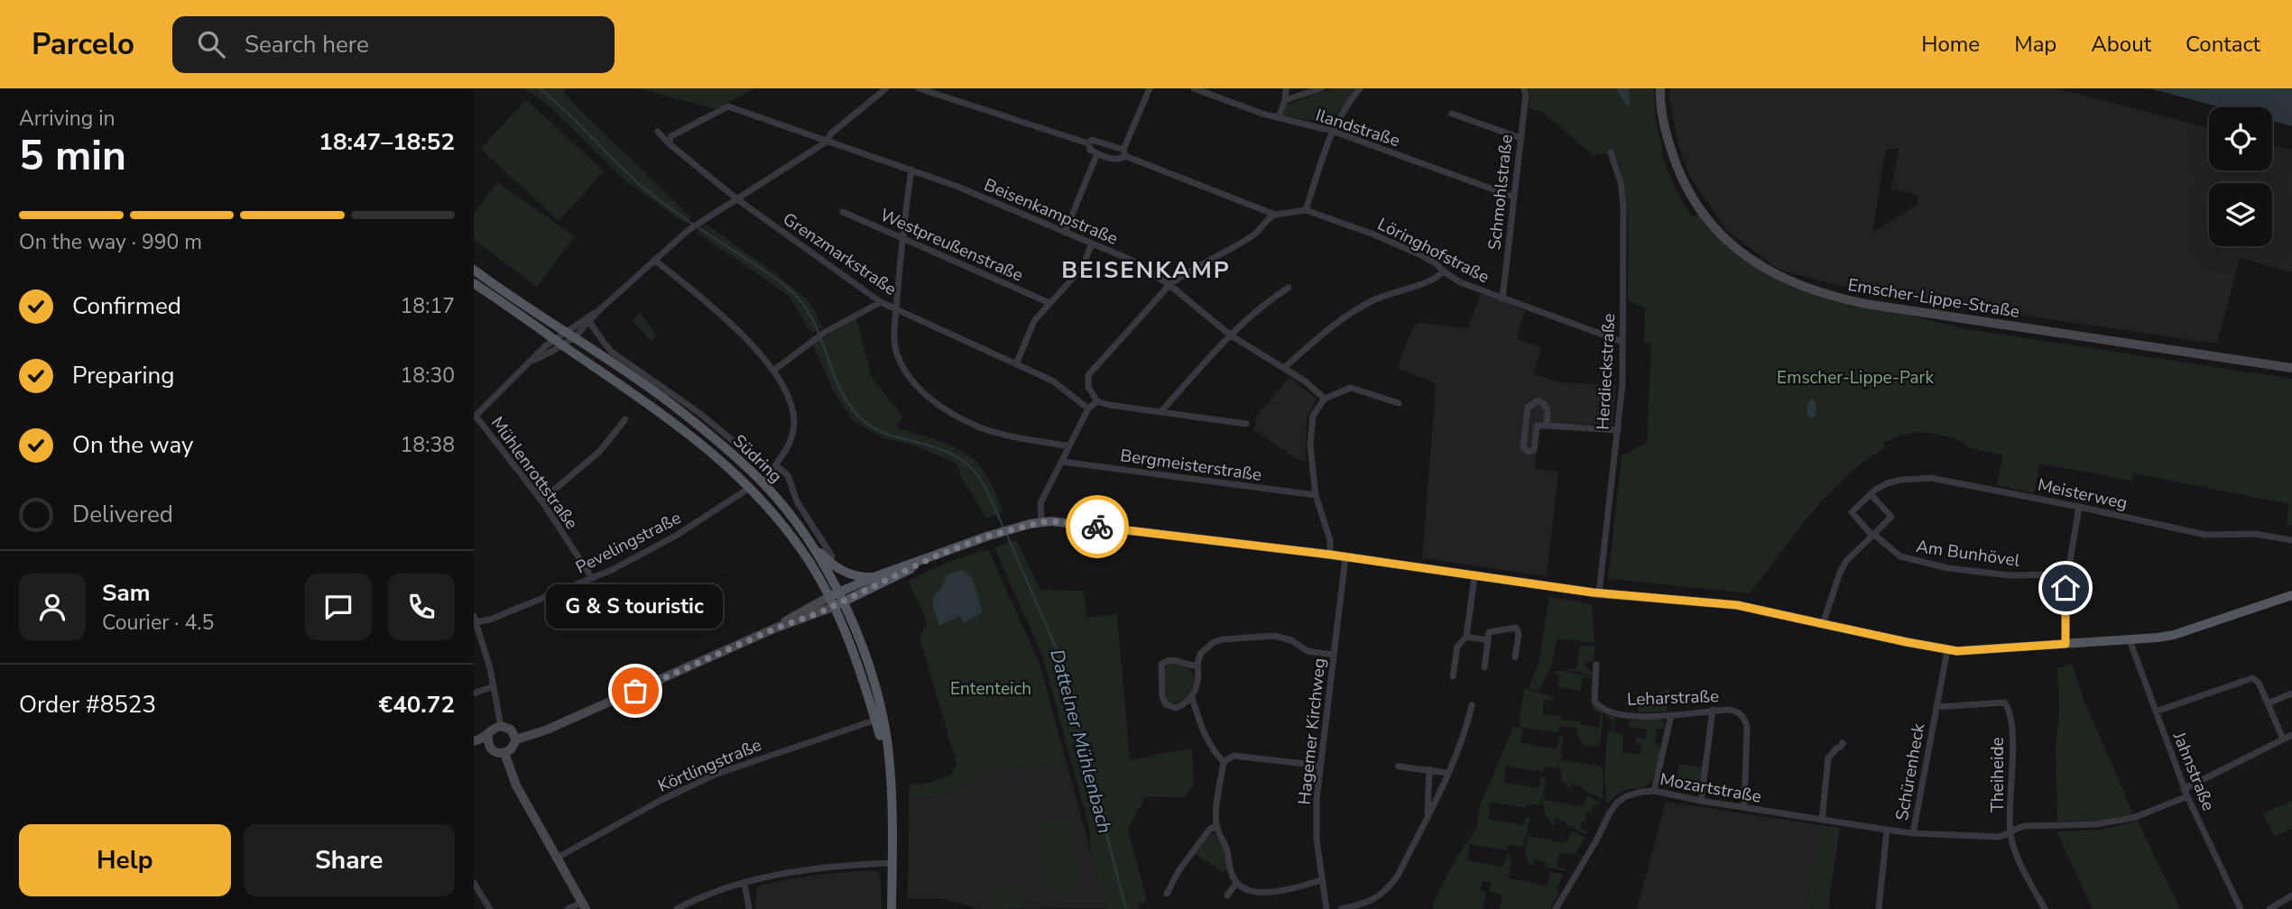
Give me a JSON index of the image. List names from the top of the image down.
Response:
{
  "streets": {
    "main road": ["Südring"],
    "street": [
      "Ilandstraße",
      "Schmohlstraße",
      "Beisenkampstraße",
      "Westpreußenstraße",
      "Löringhofstraße",
      "Grenzmarkstraße",
      "Emscher-Lippe-Straße",
      "Herdieckstraße",
      "Bergmeisterstraße",
      "Mühlenrottstraße",
      "Meisterweg",
      "Pevelingstraße",
      "Am Bunhövel",
      "Leharstraße",
      "Hagemer Kirchweg",
      "Körtlingstraße",
      "Jahnstraße",
      "Schürenheck",
      "Theiheide",
      "Mozartstraße"
    ]
  },
  "crossings": [
    ["Ilandstraße", "Schmohlstraße"],
    ["Schmohlstraße", "Löringhofstraße"],
    ["Beisenkampstraße", "Grenzmarkstraße"],
    ["Löringhofstraße", "Herdieckstraße"],
    ["Südring", "Pevelingstraße"],
    ["Südring", "Körtlingstraße"],
    ["Mühlenrottstraße", "Pevelingstraße"],
    ["Meisterweg", "Am Bunhövel"],
    ["Leharstraße", "Mozartstraße"],
    ["Schürenheck", "Theiheide"],
    ["Schürenheck", "Mozartstraße"]
  ],
  "districts": ["BEISENKAMP"],
  "water": ["Dattelner Mühlenbach"],
  "parks": ["Emscher-Lippe-Park", "Ententeich"],
  "places": ["G & S touristic"],
  "page": {
    "header": "Parcelo",
    "search": "Search here",
    "nav": [
      "Home",
      "Map",
      "About",
      "Contact"
    ],
    "heading": ["5 min", "Arriving in", "18:47–18:52"],
    "panel": [
      "Sam",
      "Courier · 4.5",
      "Order #8523",
      "€40.72"
    ],
    "bar": "On the way · 990 m",
    "list": [
      ["Confirmed", "18:17"],
      ["Preparing", "18:30"],
      ["On the way", "18:38"],
      "Delivered"
    ],
    "bubble": "G & S touristic",
    "buttons": ["Help", "Share"]
  }
}
